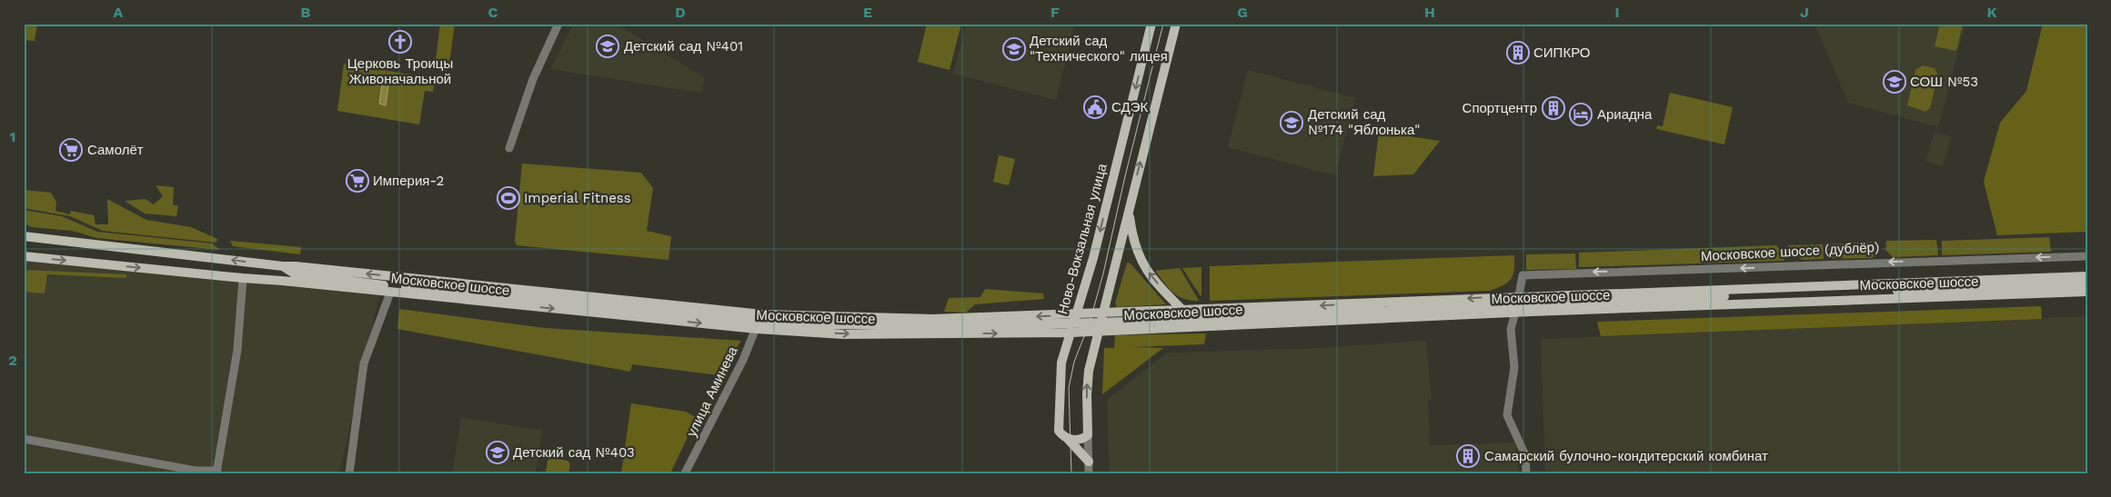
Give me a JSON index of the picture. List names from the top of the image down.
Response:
{
  "streets": {
    "main road": ["Ново-Вокзальная улица", "Московское шоссе"],
    "street": ["Московское шоссе (дублёр)", "улица Аминева"]
  },
  "crossings": [
    ["Ново-Вокзальная улица", "Московское шоссе"],
    ["Московское шоссе (дублёр)", "Московское шоссе"],
    ["Московское шоссе", "улица Аминева"]
  ],
  "one_way": ["Московское шоссе (дублёр)"],
  "places": {
    "church": ["Церковь Троицы Живоначальной"],
    "school or university": [
      "Детский сад №401",
      "Детский сад \"Технического\" лицея",
      "СОШ №53",
      "Детский сад №174 \"Яблонька\"",
      "Детский сад №403"
    ],
    "building": ["СИПКРО", "Спортцентр", "Самарский булочно-кондитерский комбинат"],
    "public building": ["СДЭК"],
    "hotel": ["Ариадна"],
    "supermarket": ["Самолёт", "Империя-2"],
    "sports": ["Imperial Fitness"]
  },
  "grid": {
    "columns": [
      "A",
      "B",
      "C",
      "D",
      "E",
      "F",
      "G",
      "H",
      "I",
      "J",
      "K"
    ],
    "rows": ["1", "2"]
  }
}
